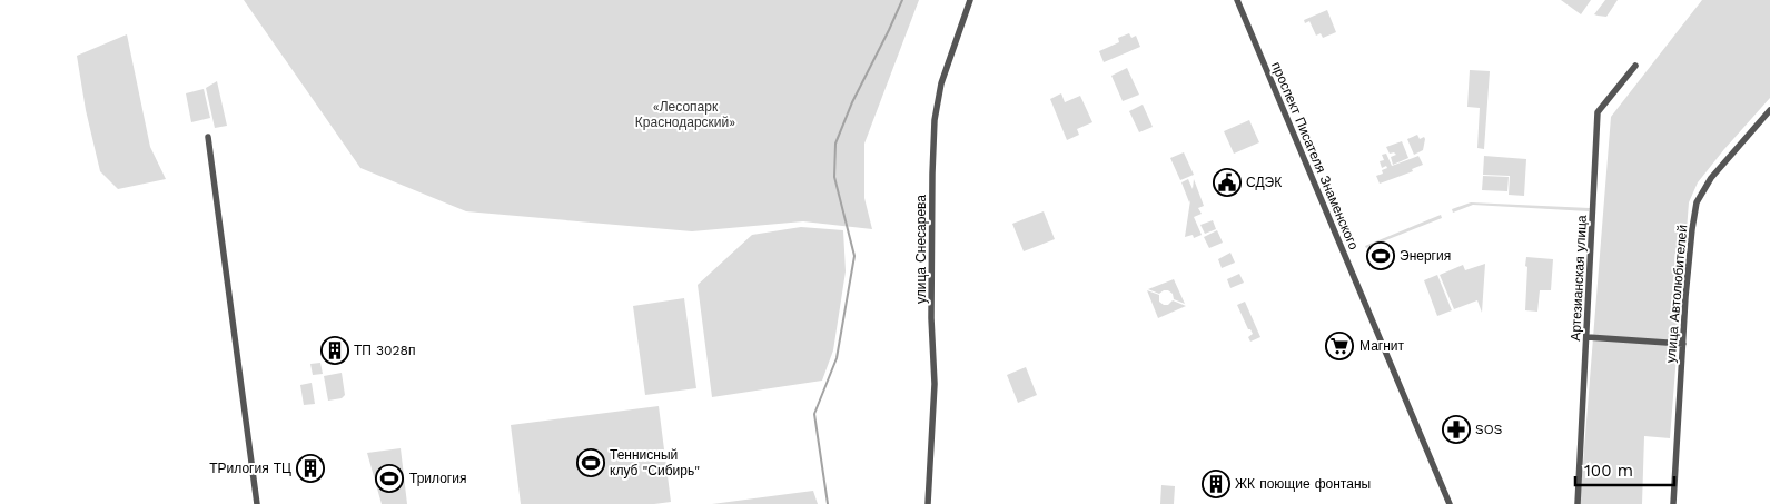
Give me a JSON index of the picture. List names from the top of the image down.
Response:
{
  "streets": {
    "street": [
      "проспект Писателя Знаменского",
      "улица Снесарева",
      "Артезианская улица",
      "улица Автолюбителей"
    ]
  },
  "parks": ["«Лесопарк Краснодарский»"],
  "places": {
    "public building": ["СДЭК"],
    "sports": ["Энергия", "Теннисный клуб \"Сибирь\"", "Трилогия"],
    "supermarket": ["Магнит"],
    "building": ["ТП 3028п", "ТРилогия ТЦ", "ЖК поющие фонтаны"],
    "pharmacy": ["SOS"]
  },
  "scale_bar": "100 m"
}
